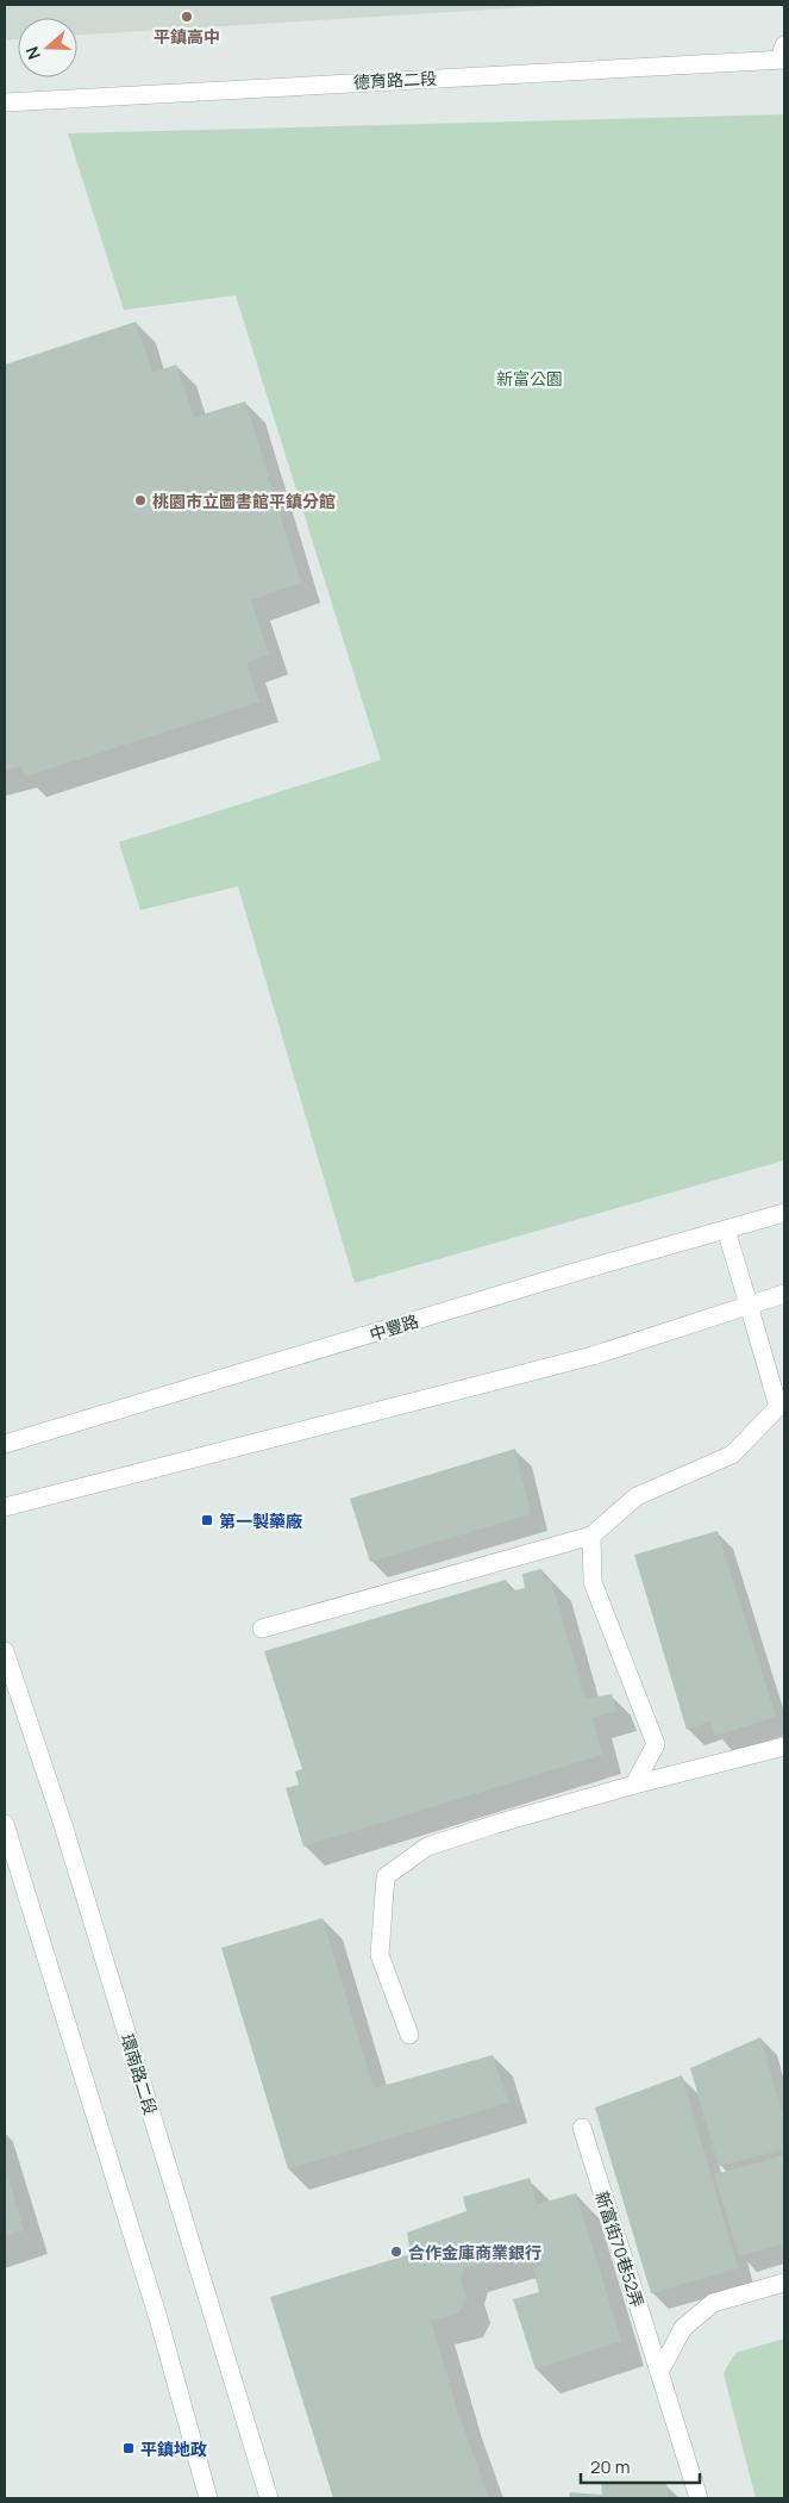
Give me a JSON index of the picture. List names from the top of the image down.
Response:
{
  "streets": {
    "main road": [
      "德育路二段",
      "中豐路",
      "環南路二段",
      "新富街70巷52弄"
    ]
  },
  "parks": ["新富公園"],
  "places": {
    "other": ["平鎮高中", "桃園市立圖書館平鎮分館", "合作金庫商業銀行"],
    "transit": ["第一製藥廠", "平鎮地政"]
  },
  "scale_bar": "20 m",
  "north": "left"
}
